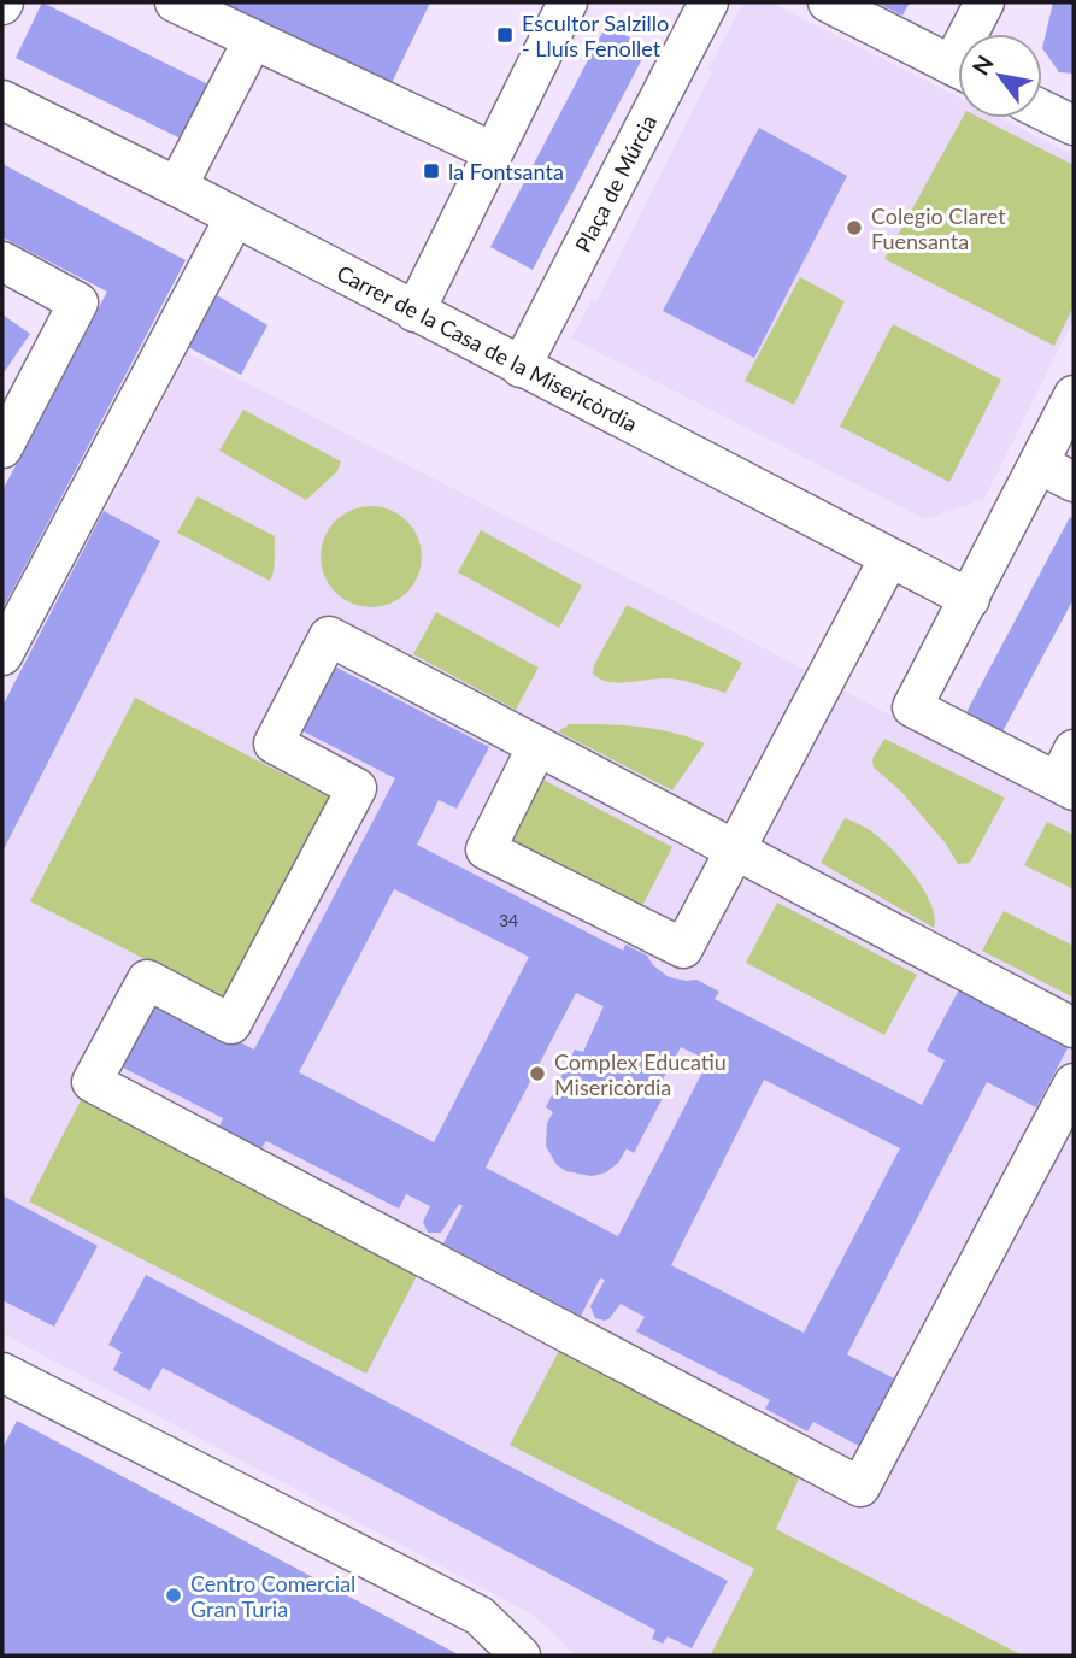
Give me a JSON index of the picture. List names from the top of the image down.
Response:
{
  "streets": {
    "street": ["Plaça de Múrcia", "Carrer de la Casa de la Misericòrdia"]
  },
  "crossings": [
    ["Plaça de Múrcia", "Carrer de la Casa de la Misericòrdia"]
  ],
  "places": {
    "transit": ["Escultor Salzillo - Lluís Fenollet", "la Fontsanta"],
    "other": ["Colegio Claret Fuensanta", "Complex Educatiu Misericòrdia", "Centro Comercial Gran Turia"]
  },
  "house_numbers": ["34"],
  "north": "top left"
}
